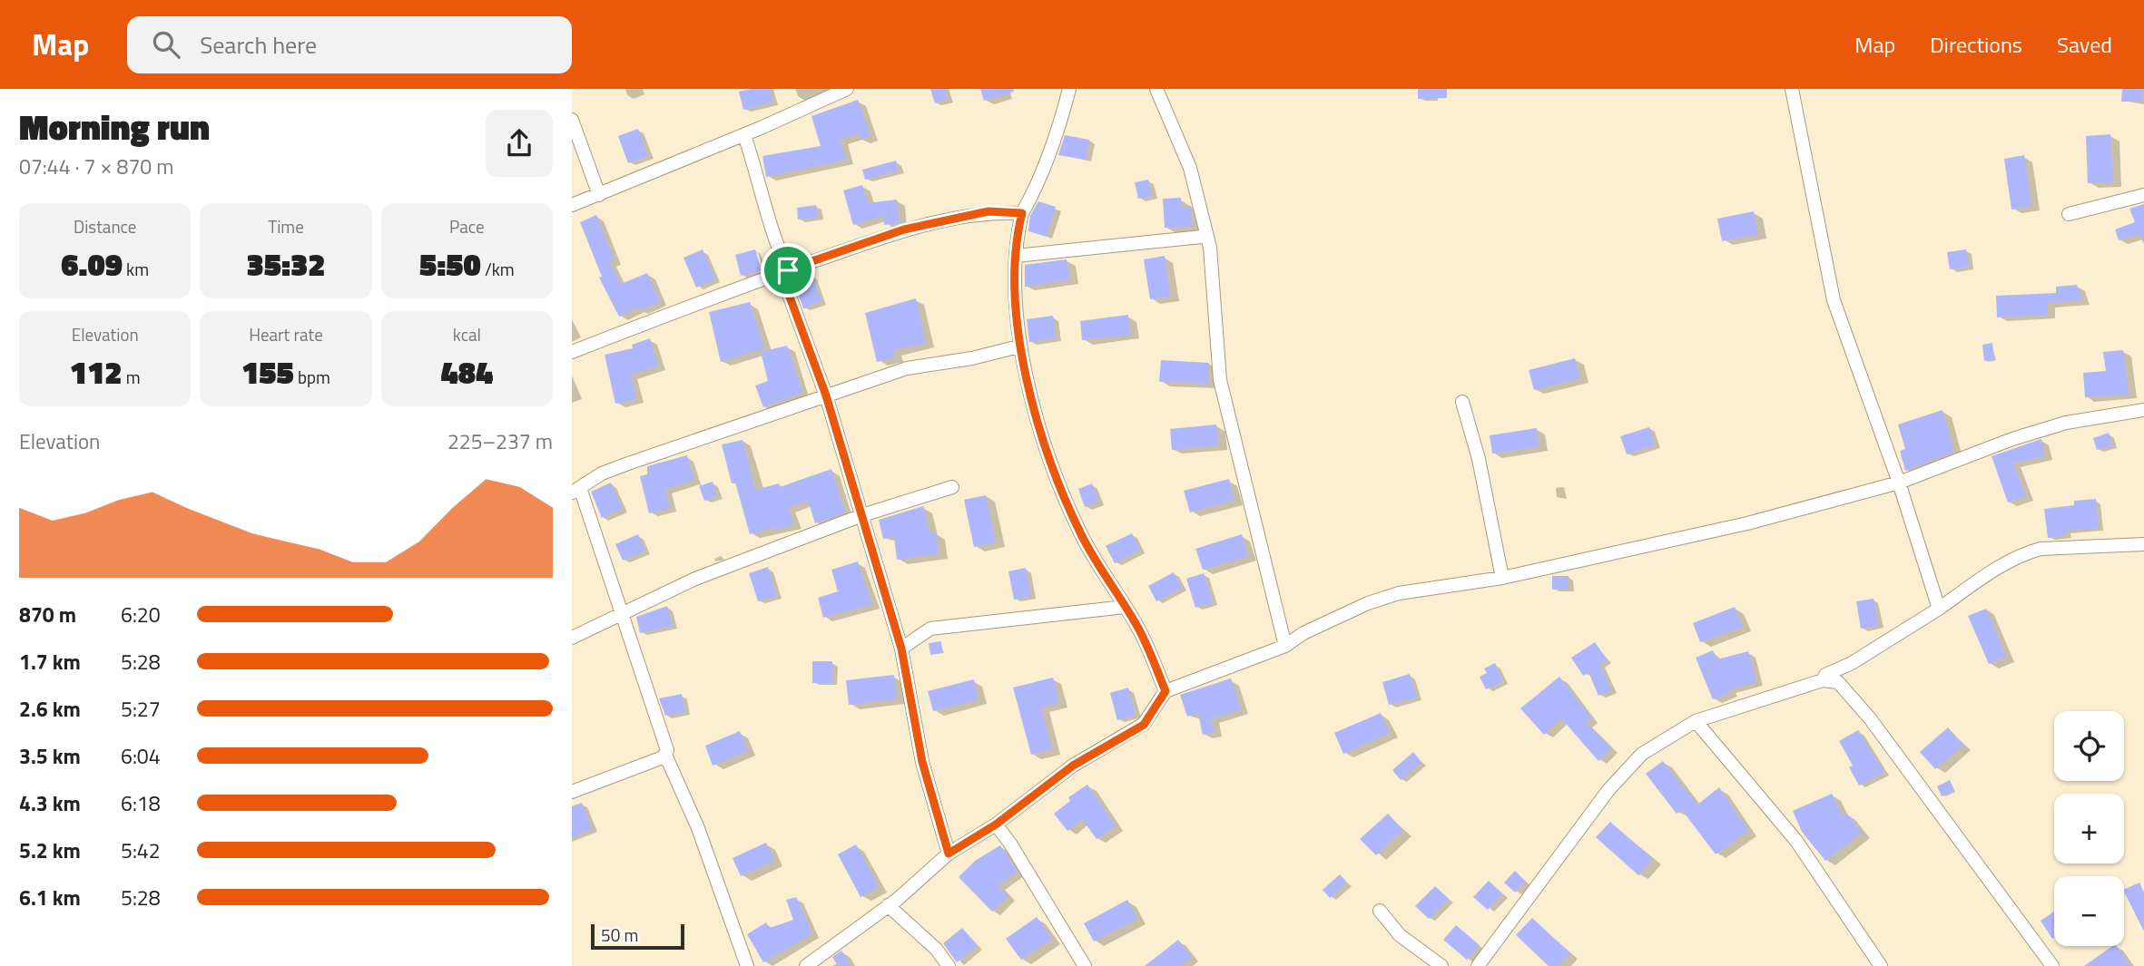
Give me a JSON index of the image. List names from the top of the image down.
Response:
{
  "scale_bar": "50 m",
  "page": {
    "header": "Map",
    "search": "Search here",
    "nav": ["Map", "Directions", "Saved"],
    "heading": ["Morning run", "07:44 · 7 × 870 m"],
    "stats": [
      ["Distance", "6.09 km"],
      ["Time", "35:32"],
      ["Pace", "5:50 /km"],
      ["Elevation", "112 m"],
      ["Heart rate", "155 bpm"],
      ["kcal", "484"]
    ],
    "chart": ["Elevation", "225–237 m"],
    "list": [
      {
        "name": "870 m",
        "note": "6:20"
      },
      {
        "name": "1.7 km",
        "note": "5:28"
      },
      {
        "name": "2.6 km",
        "note": "5:27"
      },
      {
        "name": "3.5 km",
        "note": "6:04"
      },
      {
        "name": "4.3 km",
        "note": "6:18"
      },
      {
        "name": "5.2 km",
        "note": "5:42"
      },
      {
        "name": "6.1 km",
        "note": "5:28"
      }
    ],
    "map_buttons": ["+", "−"],
    "scale": "50 m"
  }
}
